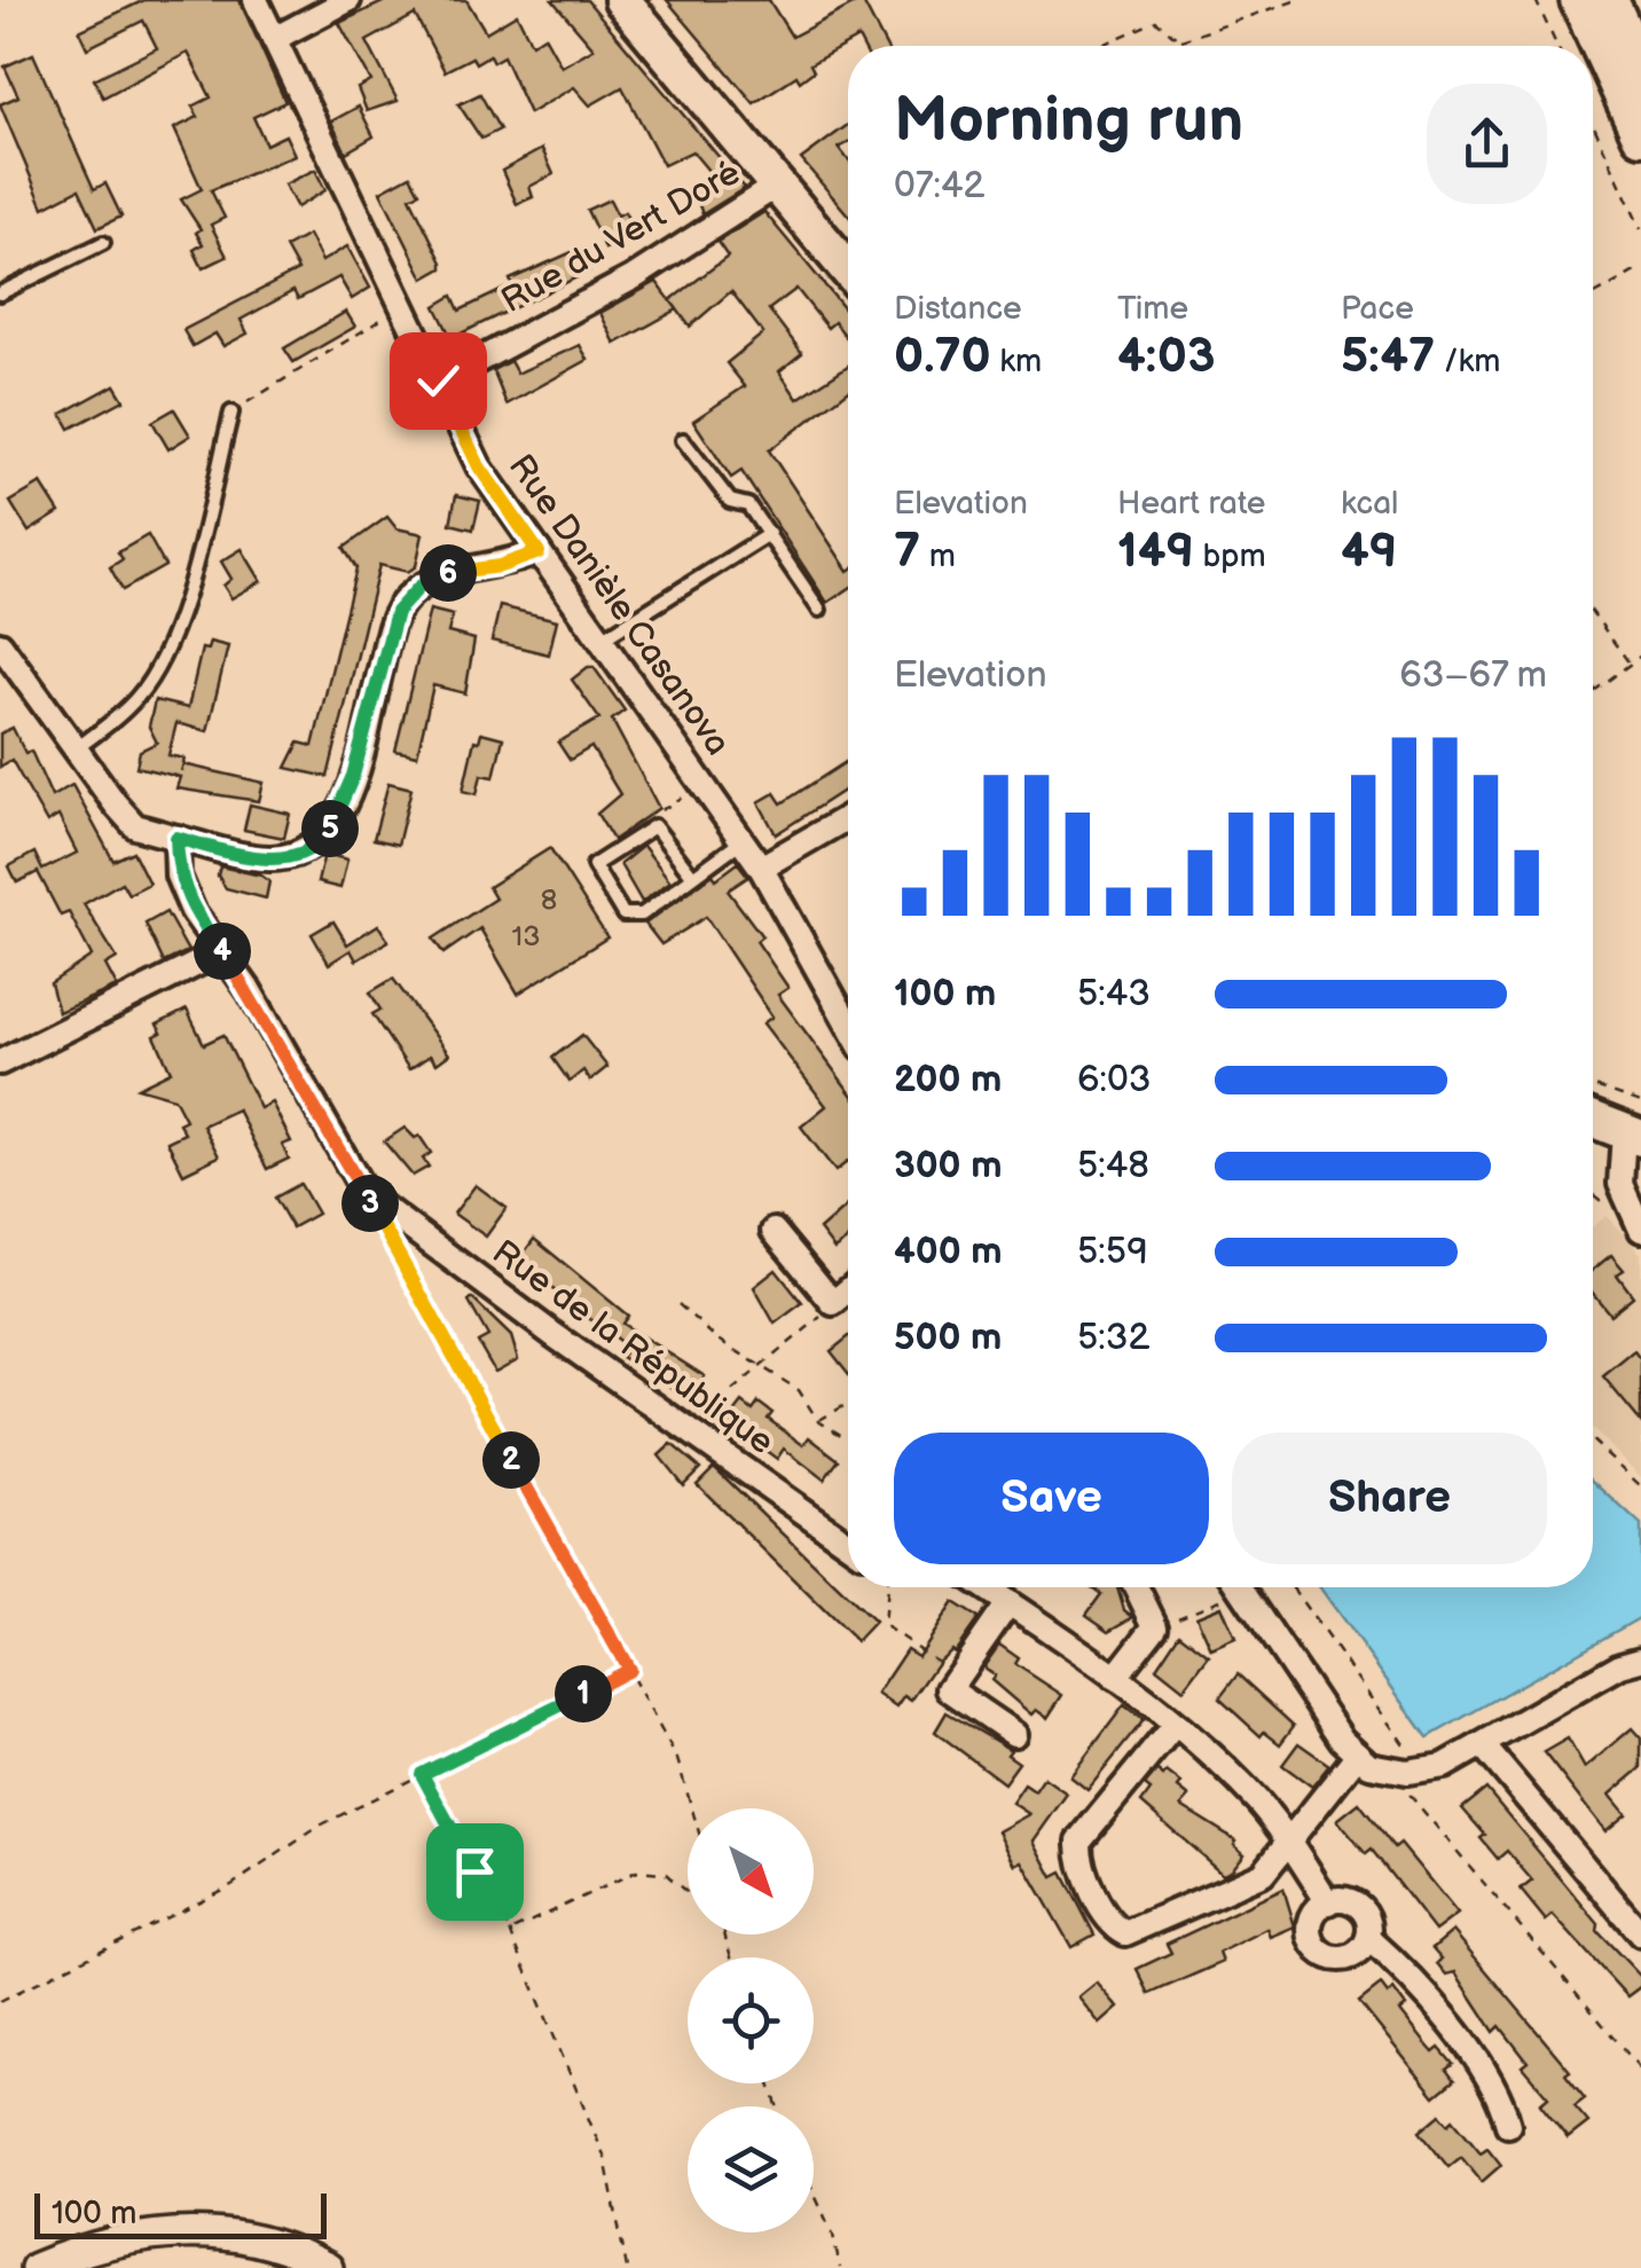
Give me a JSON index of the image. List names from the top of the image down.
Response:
{
  "streets": {
    "street": ["Rue du Vert Doré", "Rue Danièle Casanova", "Rue de la République"]
  },
  "crossings": [
    ["Rue du Vert Doré", "Rue Danièle Casanova"]
  ],
  "house_numbers": ["8", "13"],
  "scale_bar": "100 m",
  "north": "bottom right",
  "page": {
    "heading": ["Morning run", "07:42"],
    "stats": [
      ["Distance", "0.70 km"],
      ["Time", "4:03"],
      ["Pace", "5:47 /km"],
      ["Elevation", "7 m"],
      ["Heart rate", "149 bpm"],
      ["kcal", "49"]
    ],
    "pins": [
      "6",
      "5",
      "4",
      "3",
      "2",
      "1"
    ],
    "chart": ["Elevation", "63–67 m"],
    "list": [
      {
        "name": "100 m",
        "note": "5:43"
      },
      {
        "name": "200 m",
        "note": "6:03"
      },
      {
        "name": "300 m",
        "note": "5:48"
      },
      {
        "name": "400 m",
        "note": "5:59"
      },
      {
        "name": "500 m",
        "note": "5:32"
      }
    ],
    "buttons": ["Save", "Share"],
    "scale": "100 m"
  }
}
